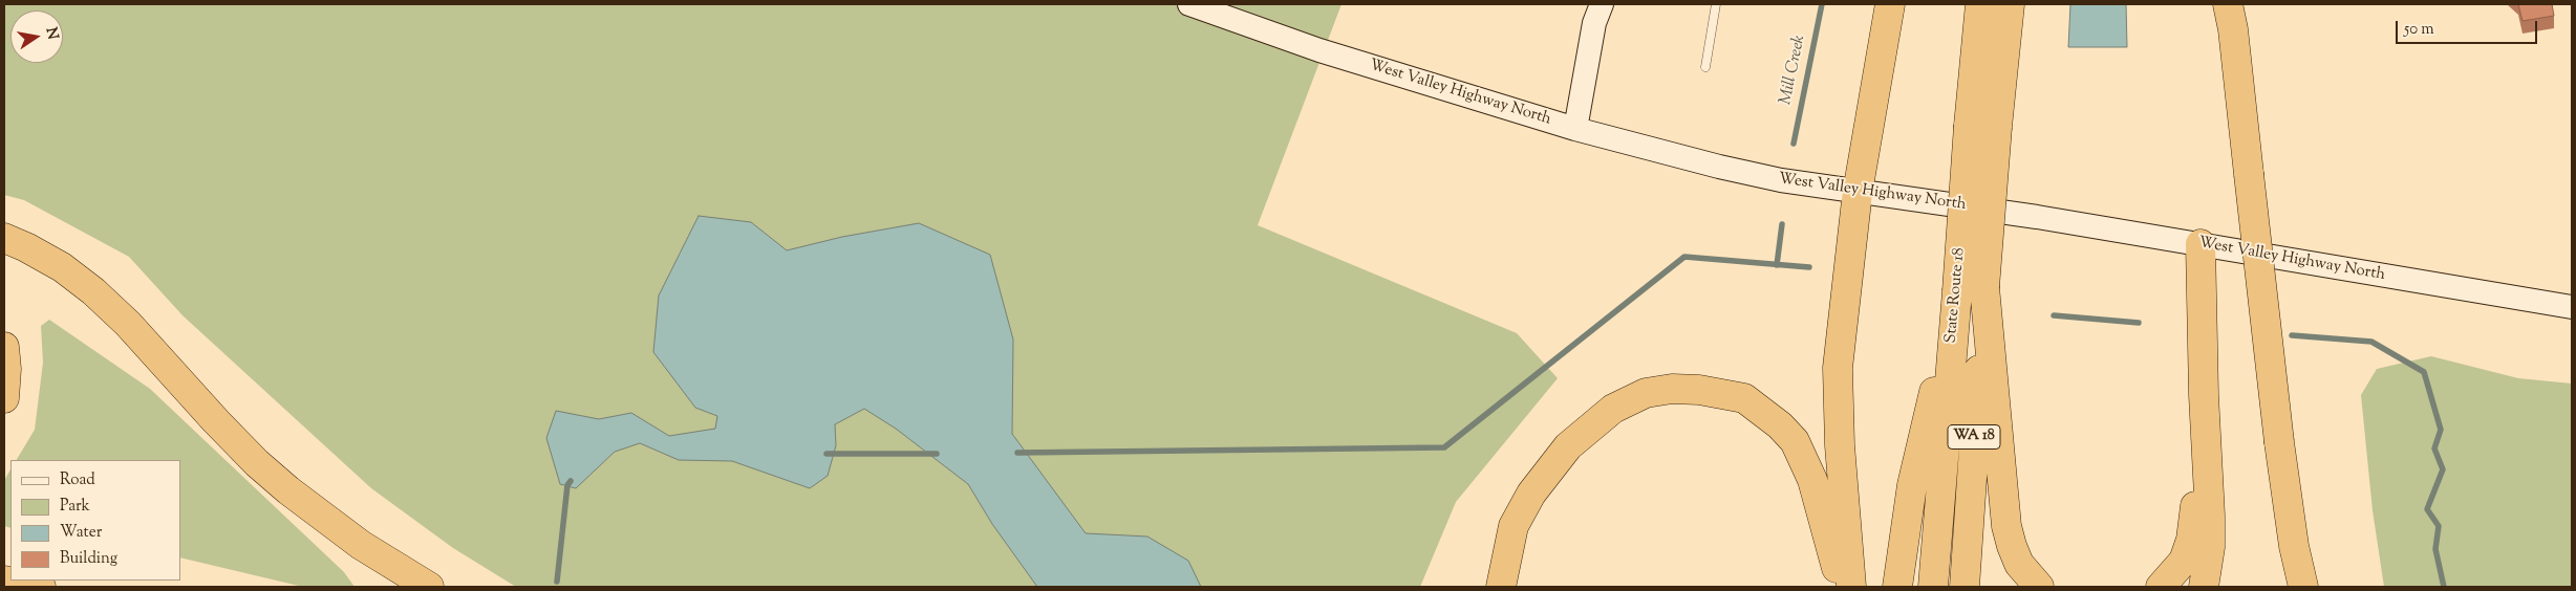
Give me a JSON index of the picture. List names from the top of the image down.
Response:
{
  "streets": {
    "highway": ["State Route 18", "WA 18"],
    "main road": ["West Valley Highway North"]
  },
  "water": ["Mill Creek"],
  "legend": [
    "Road",
    "Park",
    "Water",
    "Building"
  ],
  "scale_bar": "50 m",
  "north": "right"
}
